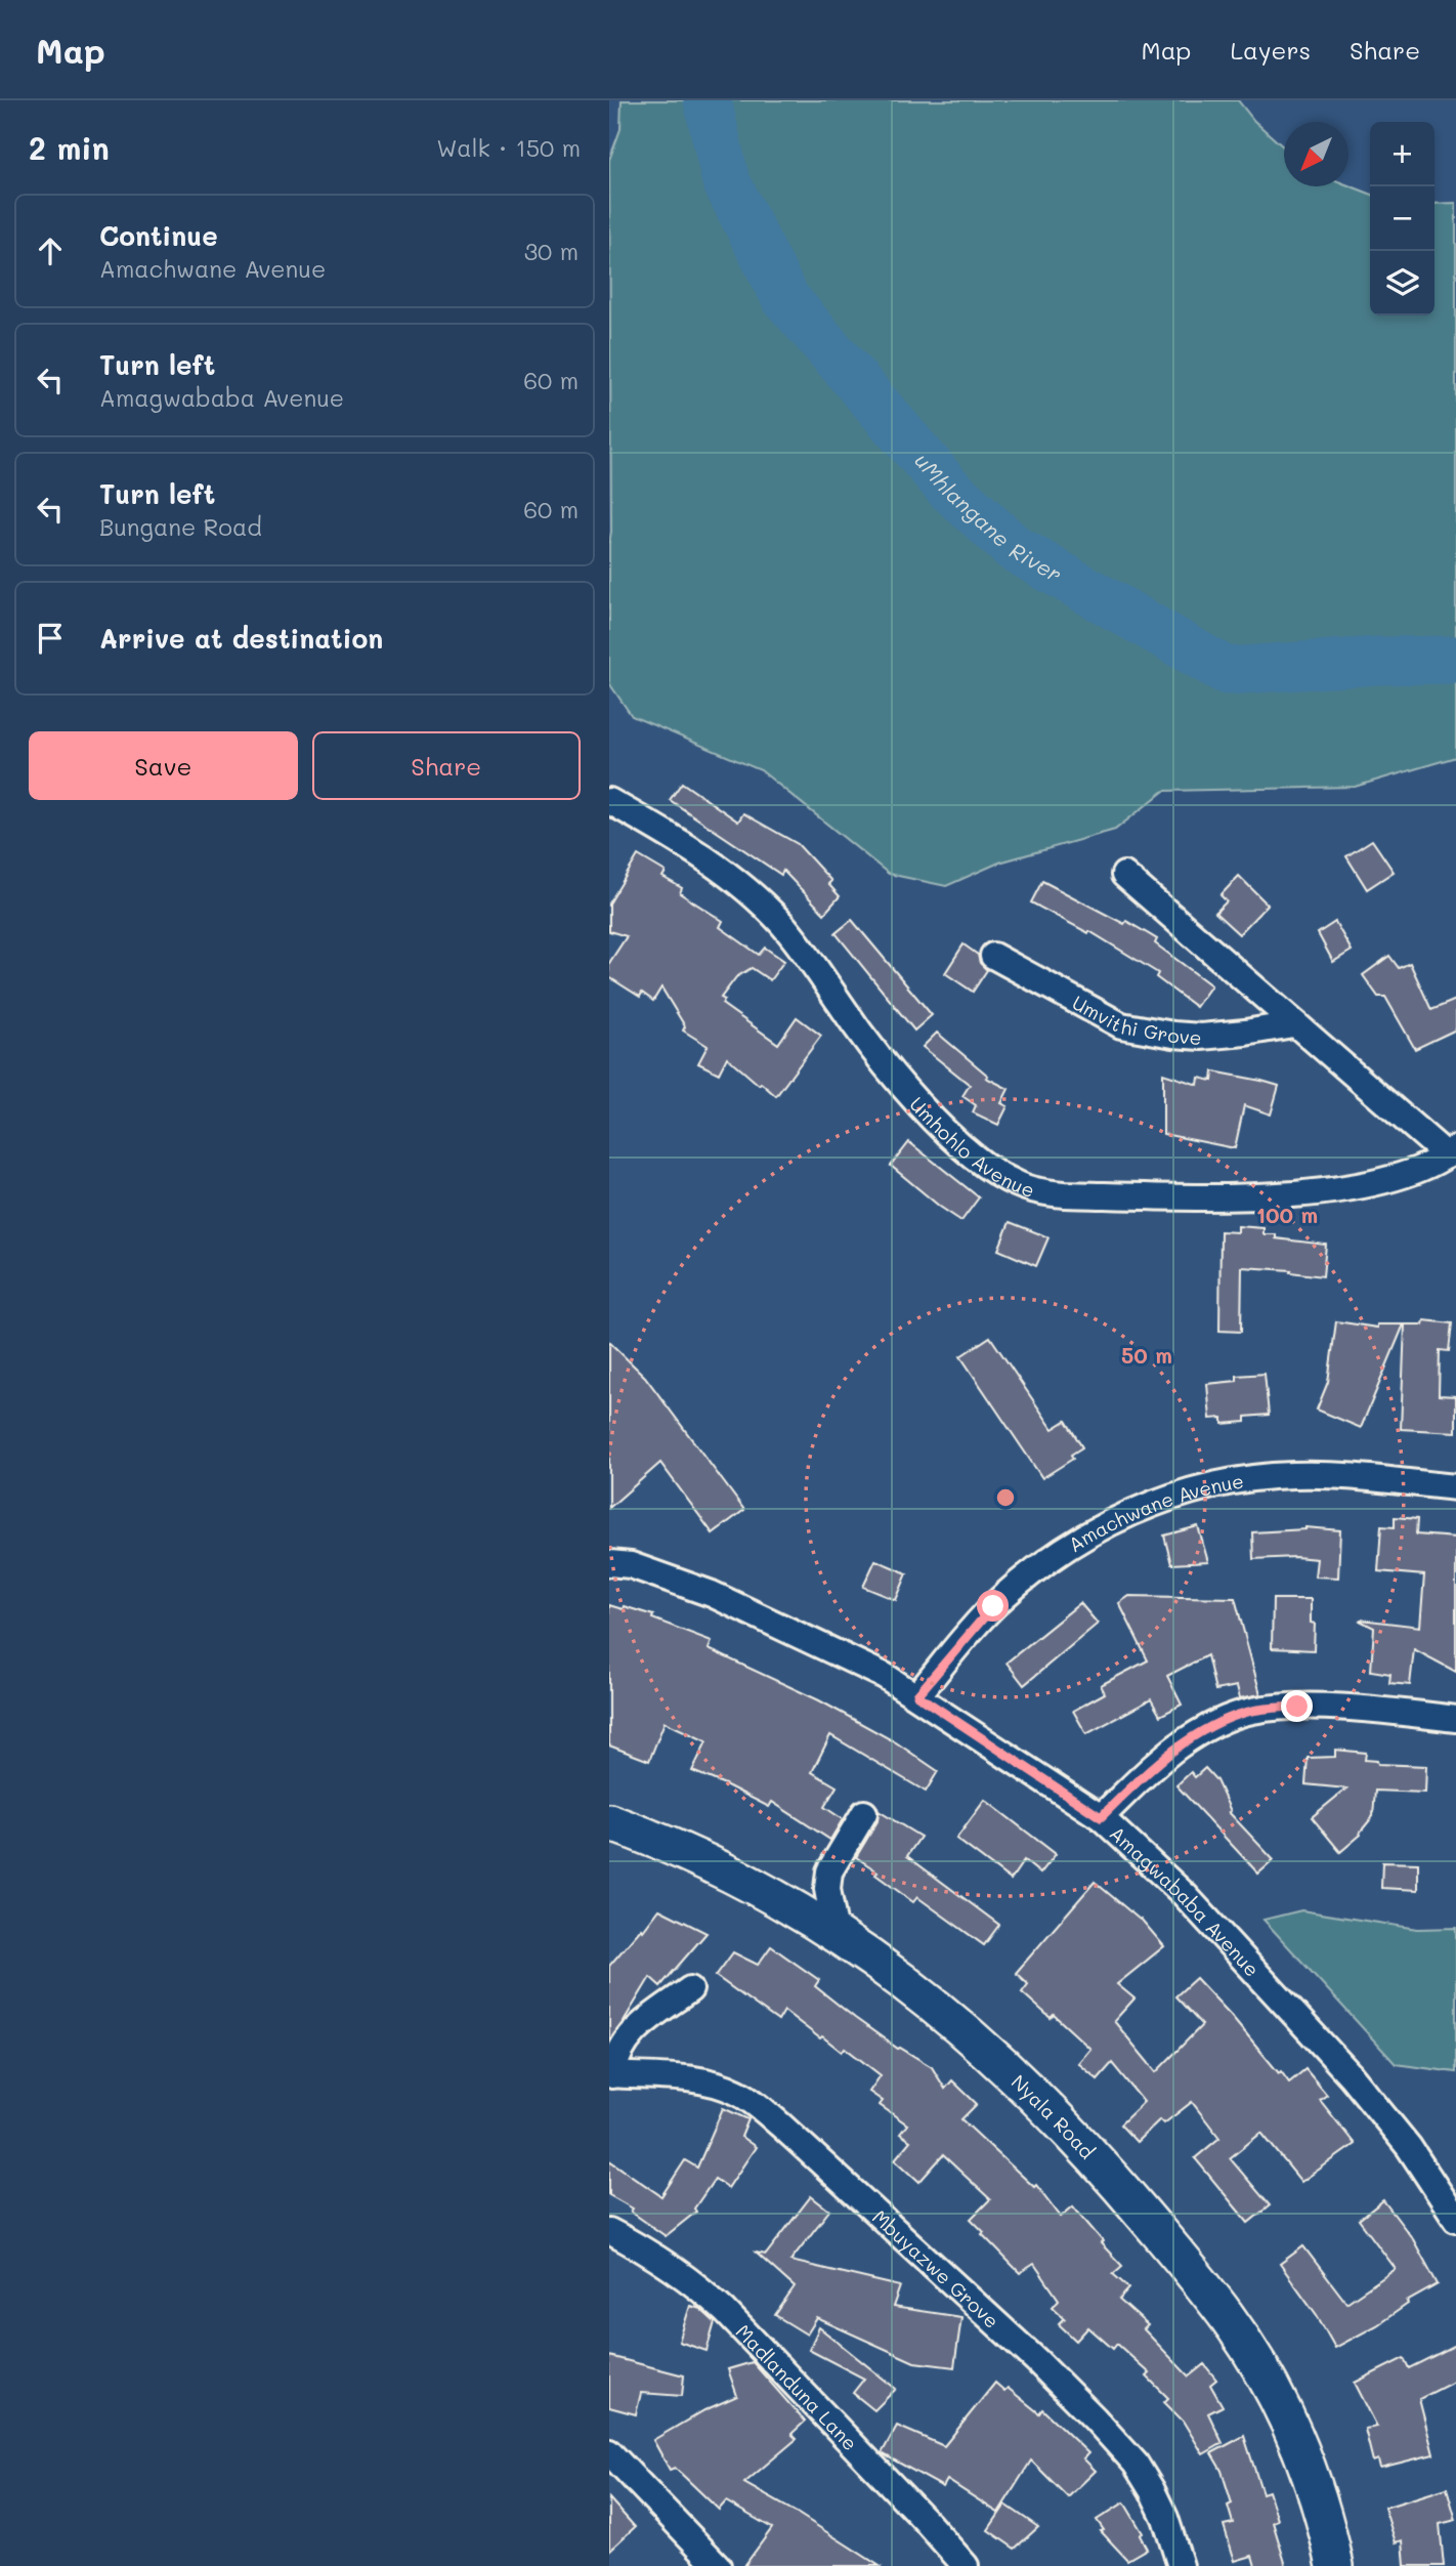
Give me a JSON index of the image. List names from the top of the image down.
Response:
{
  "streets": {
    "street": [
      "Umvithi Grove",
      "Umhohlo Avenue",
      "Amachwane Avenue",
      "Amagwababa Avenue",
      "Nyala Road",
      "Mbuyazwe Grove",
      "Madlanduna Lane"
    ]
  },
  "crossings": [
    ["Amachwane Avenue", "Amagwababa Avenue"]
  ],
  "water": ["uMhlangane River"],
  "north": "bottom left",
  "page": {
    "header": "Map",
    "nav": ["Map", "Layers", "Share"],
    "heading": ["2 min", "Walk · 150 m"],
    "map_buttons": ["+", "−"],
    "list": [
      ["Continue", "Amachwane Avenue", "30 m"],
      ["Turn left", "Amagwababa Avenue", "60 m"],
      ["Turn left", "Bungane Road", "60 m"],
      "Arrive at destination"
    ],
    "buttons": ["Save", "Share"]
  },
  "rings": ["100 m", "50 m"]
}
